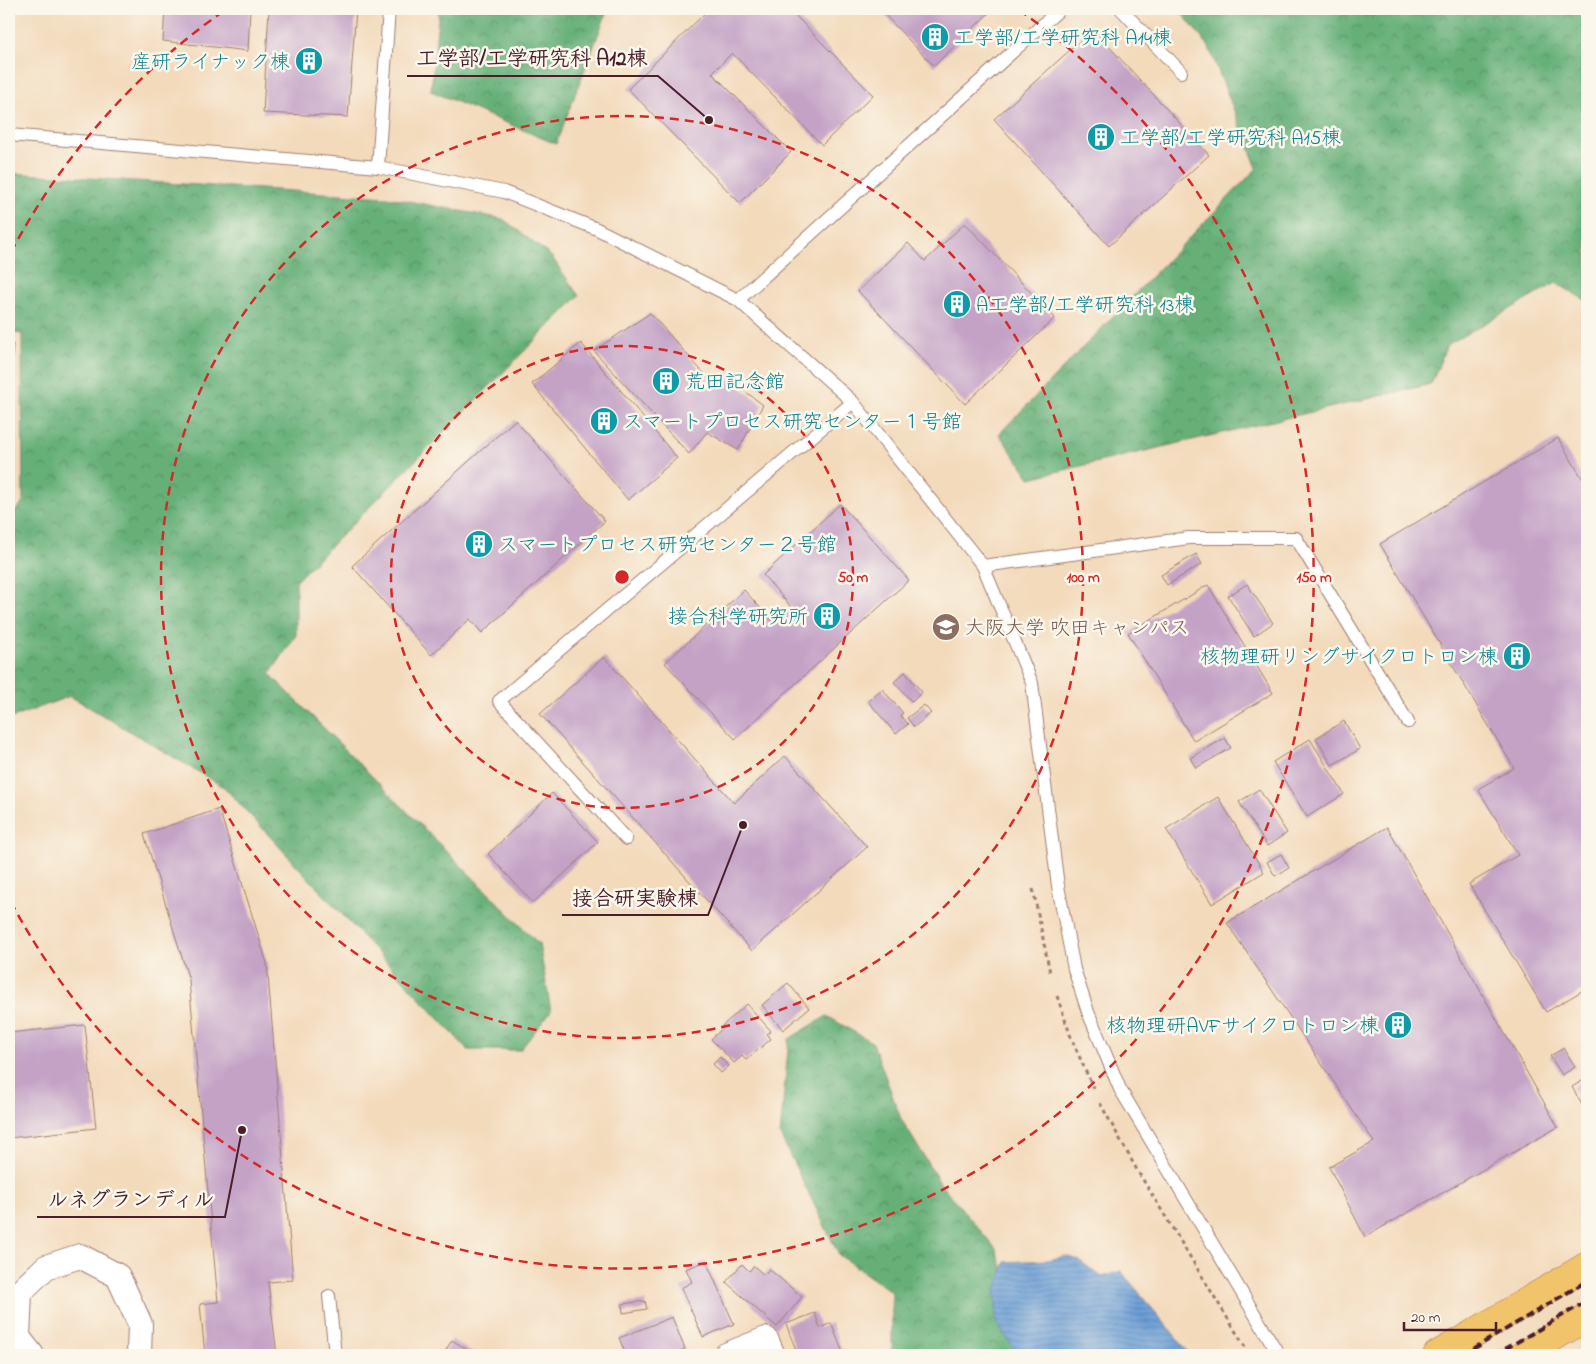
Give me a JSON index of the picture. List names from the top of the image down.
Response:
{
  "places": {
    "building": [
      "工学部/工学研究科 A14棟",
      "産研ライナック棟",
      "工学部/工学研究科 A15棟",
      "A工学部/工学研究科 13棟",
      "荒田記念館",
      "スマートプロセス研究センター１号館",
      "スマートプロセス研究センター２号館",
      "接合科学研究所",
      "核物理研リングサイクロトロン棟",
      "核物理研AVFサイクロトロン棟"
    ],
    "other": ["工学部/工学研究科 A12棟", "接合研実験棟", "ルネグランディル"],
    "school or university": ["大阪大学 吹田キャンパス"]
  },
  "scale_bar": "20 m",
  "rings": ["50 m", "100 m", "150 m"]
}
